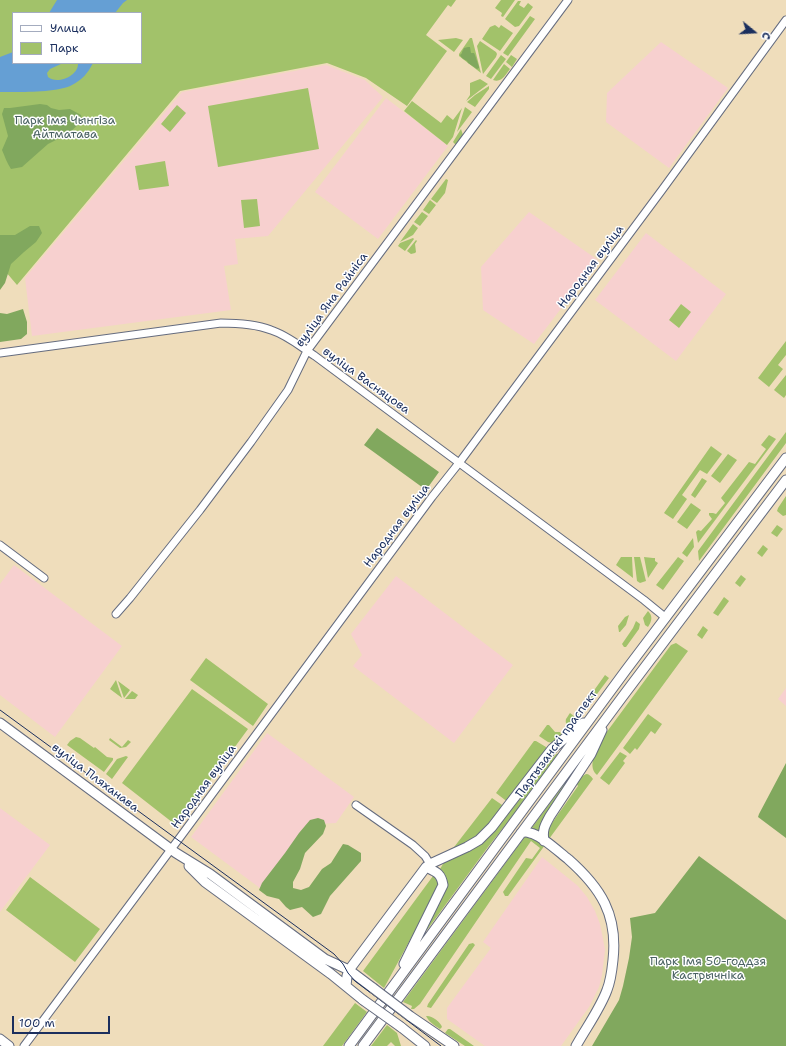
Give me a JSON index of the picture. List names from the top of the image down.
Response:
{
  "streets": {
    "main road": ["Партызанскі праспект", "вуліца Пляханава"],
    "street": ["Народная вуліца", "вуліца Яна Райніса", "вуліца Васняцова"]
  },
  "crossings": [
    ["Народная вуліца", "вуліца Васняцова"],
    ["Народная вуліца", "вуліца Пляханава"],
    ["вуліца Яна Райніса", "вуліца Васняцова"],
    ["вуліца Васняцова", "Партызанскі праспект"]
  ],
  "parks": ["Парк імя Чынгіза Айтматава", "Парк імя 50-годдзя Кастрычніка"],
  "legend": ["Улица", "Парк"],
  "scale_bar": "100 m",
  "north": "right"
}
